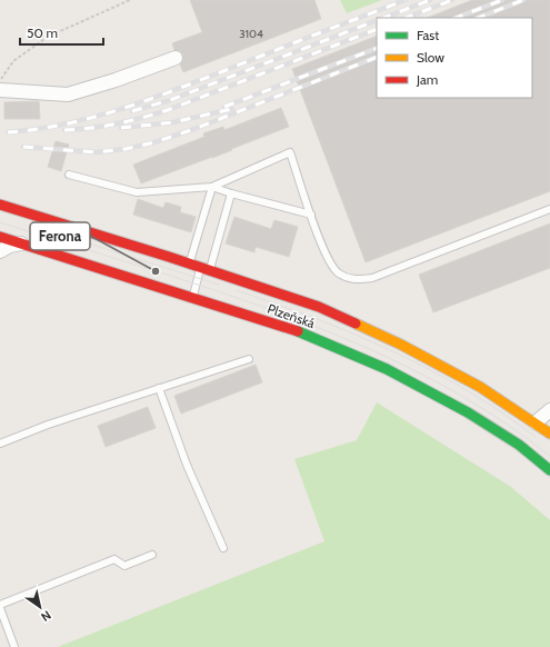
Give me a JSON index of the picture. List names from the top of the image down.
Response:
{
  "streets": {
    "main road": ["Plzeňská"]
  },
  "places": ["Ferona"],
  "house_numbers": ["3104"],
  "legend": ["Fast", "Slow", "Jam"],
  "scale_bar": "50 m",
  "north": "bottom right"
}
